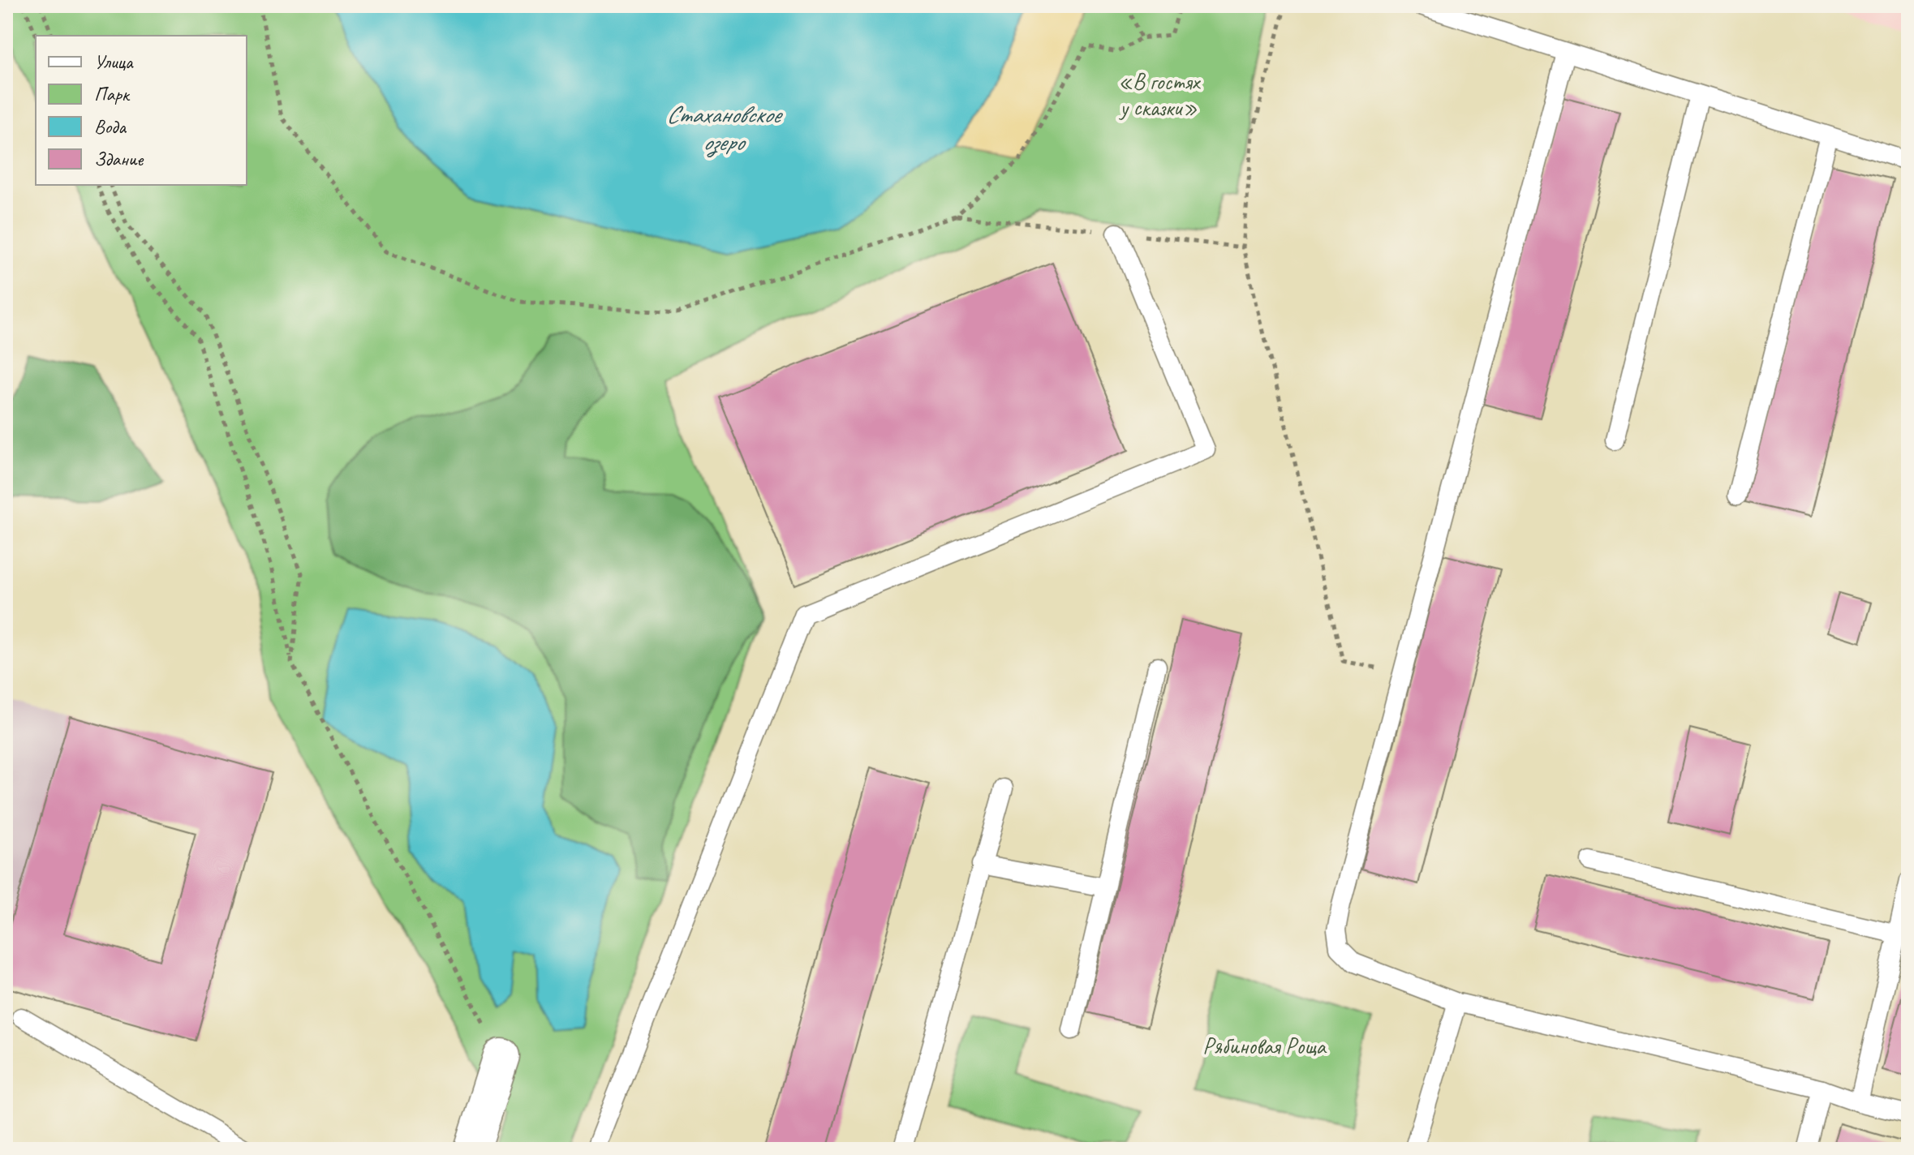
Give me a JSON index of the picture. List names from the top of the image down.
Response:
{
  "water": ["Стахановское озеро"],
  "parks": ["«В гостях у сказки»", "Рябиновая Роща"],
  "legend": [
    "Улица",
    "Парк",
    "Вода",
    "Здание"
  ]
}
